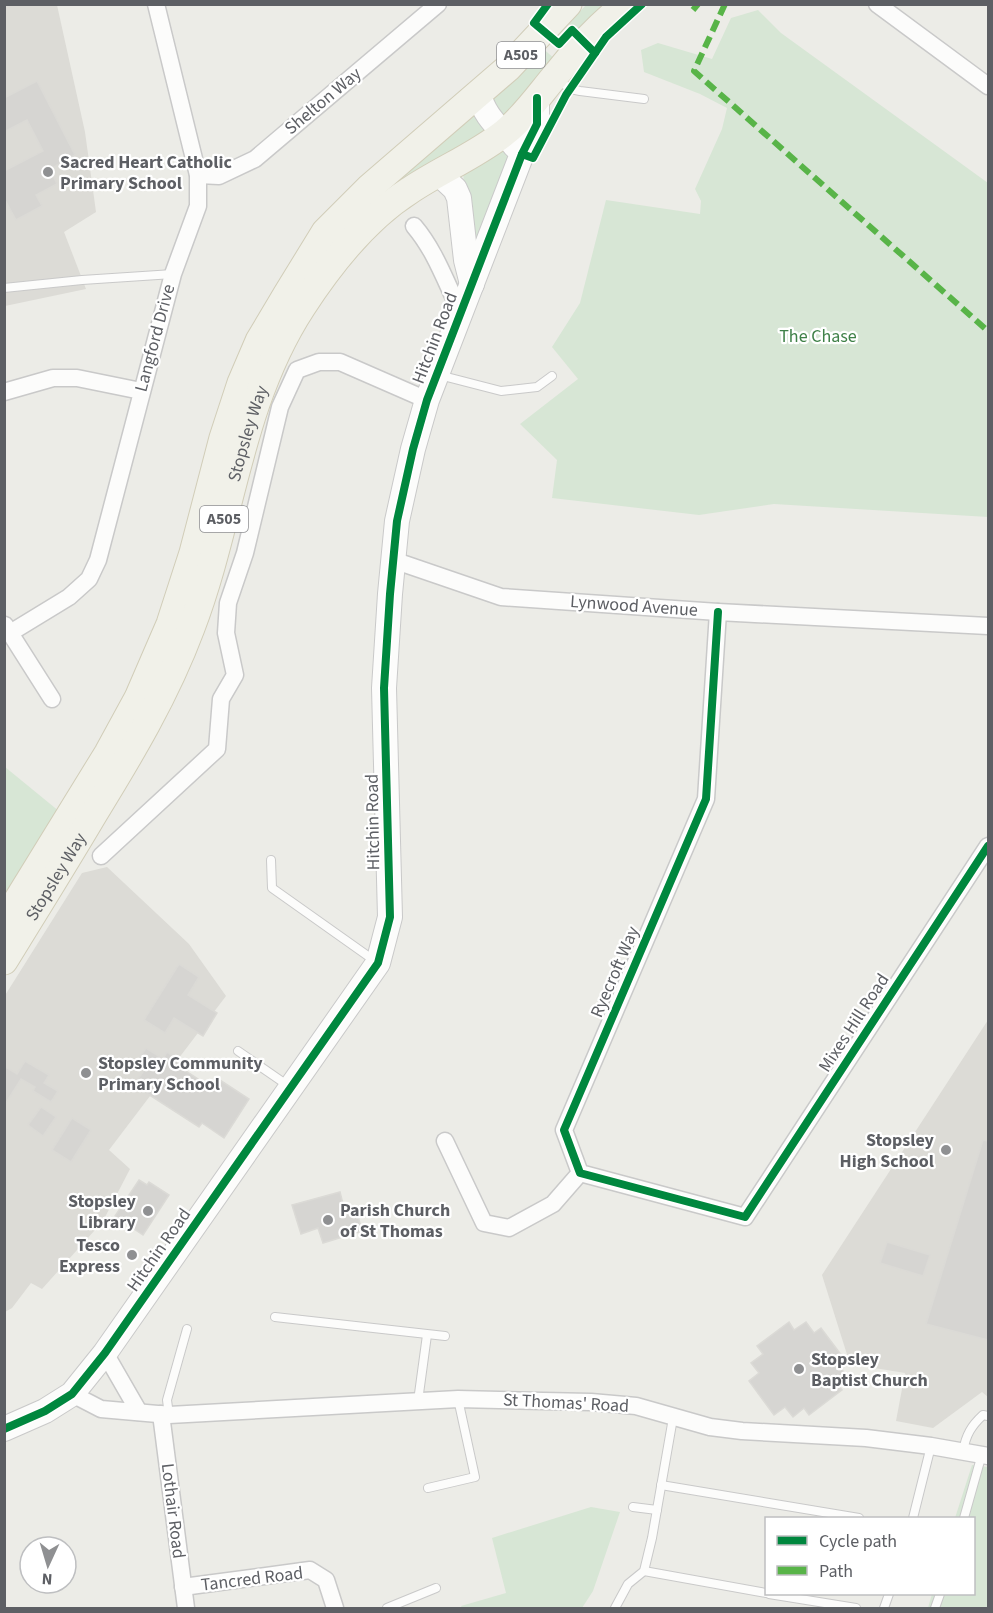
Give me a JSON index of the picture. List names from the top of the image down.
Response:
{
  "streets": {
    "main road": ["A505", "Stopsley Way"],
    "street": [
      "Shelton Way",
      "Langford Drive",
      "Hitchin Road",
      "Lynwood Avenue",
      "Ryecroft Way",
      "Mixes Hill Road",
      "St Thomas' Road",
      "Lothair Road",
      "Tancred Road"
    ]
  },
  "crossings": [
    ["Shelton Way", "Langford Drive"],
    ["Hitchin Road", "Stopsley Way"],
    ["Hitchin Road", "Lynwood Avenue"],
    ["Hitchin Road", "St Thomas' Road"],
    ["Lynwood Avenue", "Ryecroft Way"],
    ["Ryecroft Way", "Mixes Hill Road"],
    ["St Thomas' Road", "Lothair Road"],
    ["Lothair Road", "Tancred Road"]
  ],
  "parks": ["The Chase"],
  "places": [
    "Sacred Heart Catholic Primary School",
    "Stopsley Community Primary School",
    "Stopsley High School",
    "Stopsley Library",
    "Parish Church of St Thomas",
    "Tesco Express",
    "Stopsley Baptist Church"
  ],
  "legend": ["Cycle path", "Path"],
  "north": "bottom"
}
